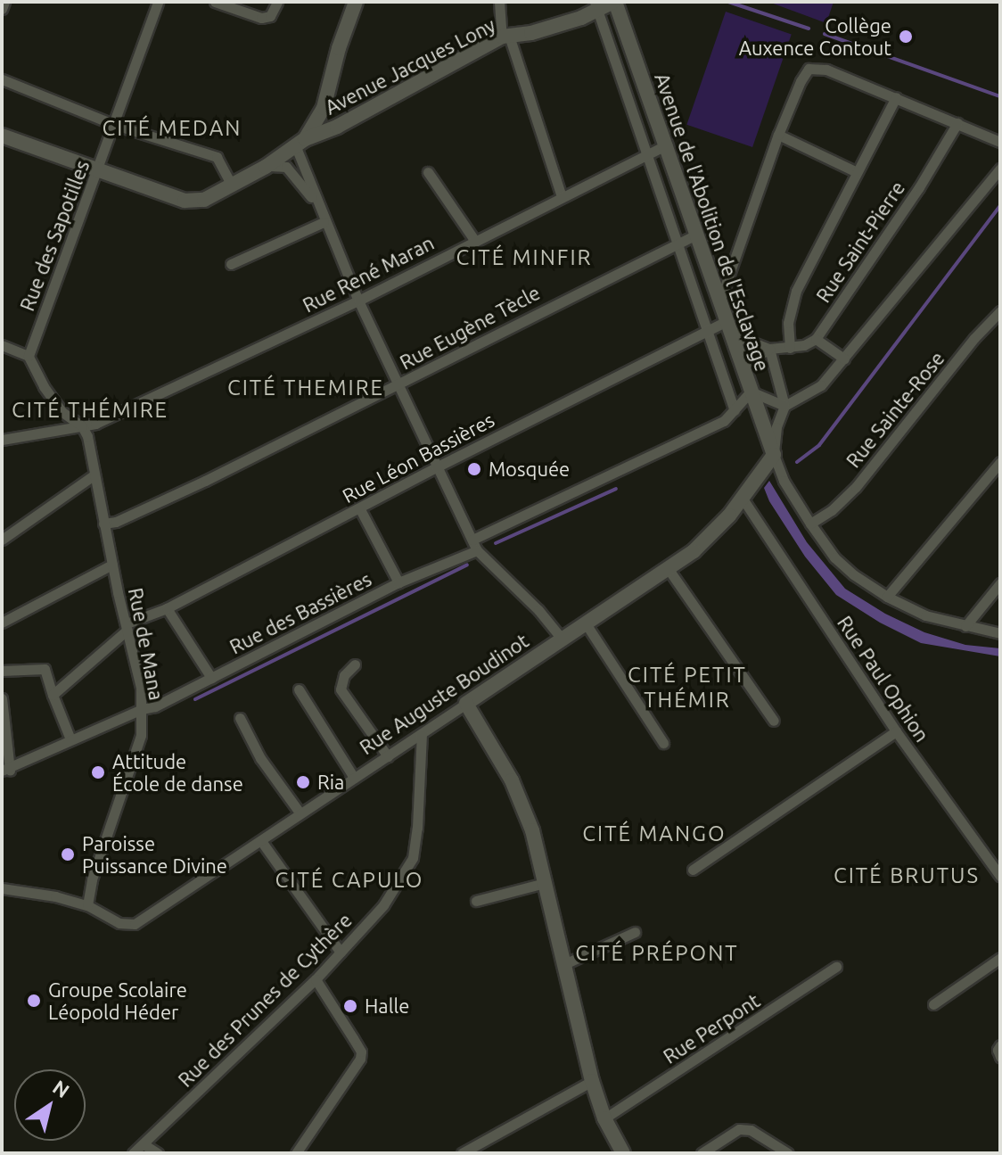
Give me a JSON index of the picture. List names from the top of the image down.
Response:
{
  "streets": {
    "street": [
      "Avenue Jacques Lony",
      "Avenue de l'Abolition de l'Esclavage",
      "Rue des Sapotilles",
      "Rue Saint-Pierre",
      "Rue René Maran",
      "Rue Eugène Tècle",
      "Rue Sainte-Rose",
      "Rue Léon Bassières",
      "Rue des Bassières",
      "Rue de Mana",
      "Rue Paul Ophion",
      "Rue Auguste Boudinot",
      "Rue des Prunes de Cythère",
      "Rue Perpont"
    ]
  },
  "crossings": [
    ["Avenue Jacques Lony", "Avenue de l'Abolition de l'Esclavage"],
    ["Avenue de l'Abolition de l'Esclavage", "Rue René Maran"],
    ["Avenue de l'Abolition de l'Esclavage", "Rue Eugène Tècle"],
    ["Avenue de l'Abolition de l'Esclavage", "Rue Léon Bassières"],
    ["Avenue de l'Abolition de l'Esclavage", "Rue Auguste Boudinot"],
    ["Rue René Maran", "Rue de Mana"],
    ["Rue Eugène Tècle", "Rue de Mana"],
    ["Rue Léon Bassières", "Rue de Mana"],
    ["Rue des Bassières", "Rue de Mana"],
    ["Rue de Mana", "Rue Auguste Boudinot"],
    ["Rue Paul Ophion", "Rue Auguste Boudinot"],
    ["Rue Auguste Boudinot", "Rue des Prunes de Cythère"]
  ],
  "districts": [
    "CITÉ MEDAN",
    "CITÉ MINFIR",
    "CITÉ THEMIRE",
    "CITÉ THÉMIRE",
    "CITÉ PETIT THÉMIR",
    "CITÉ MANGO",
    "CITÉ BRUTUS",
    "CITÉ CAPULO",
    "CITÉ PRÉPONT"
  ],
  "places": [
    "Collège Auxence Contout",
    "Mosquée",
    "Attitude École de danse",
    "Ria",
    "Paroisse Puissance Divine",
    "Groupe Scolaire Léopold Héder",
    "Halle"
  ],
  "north": "top right"
}
